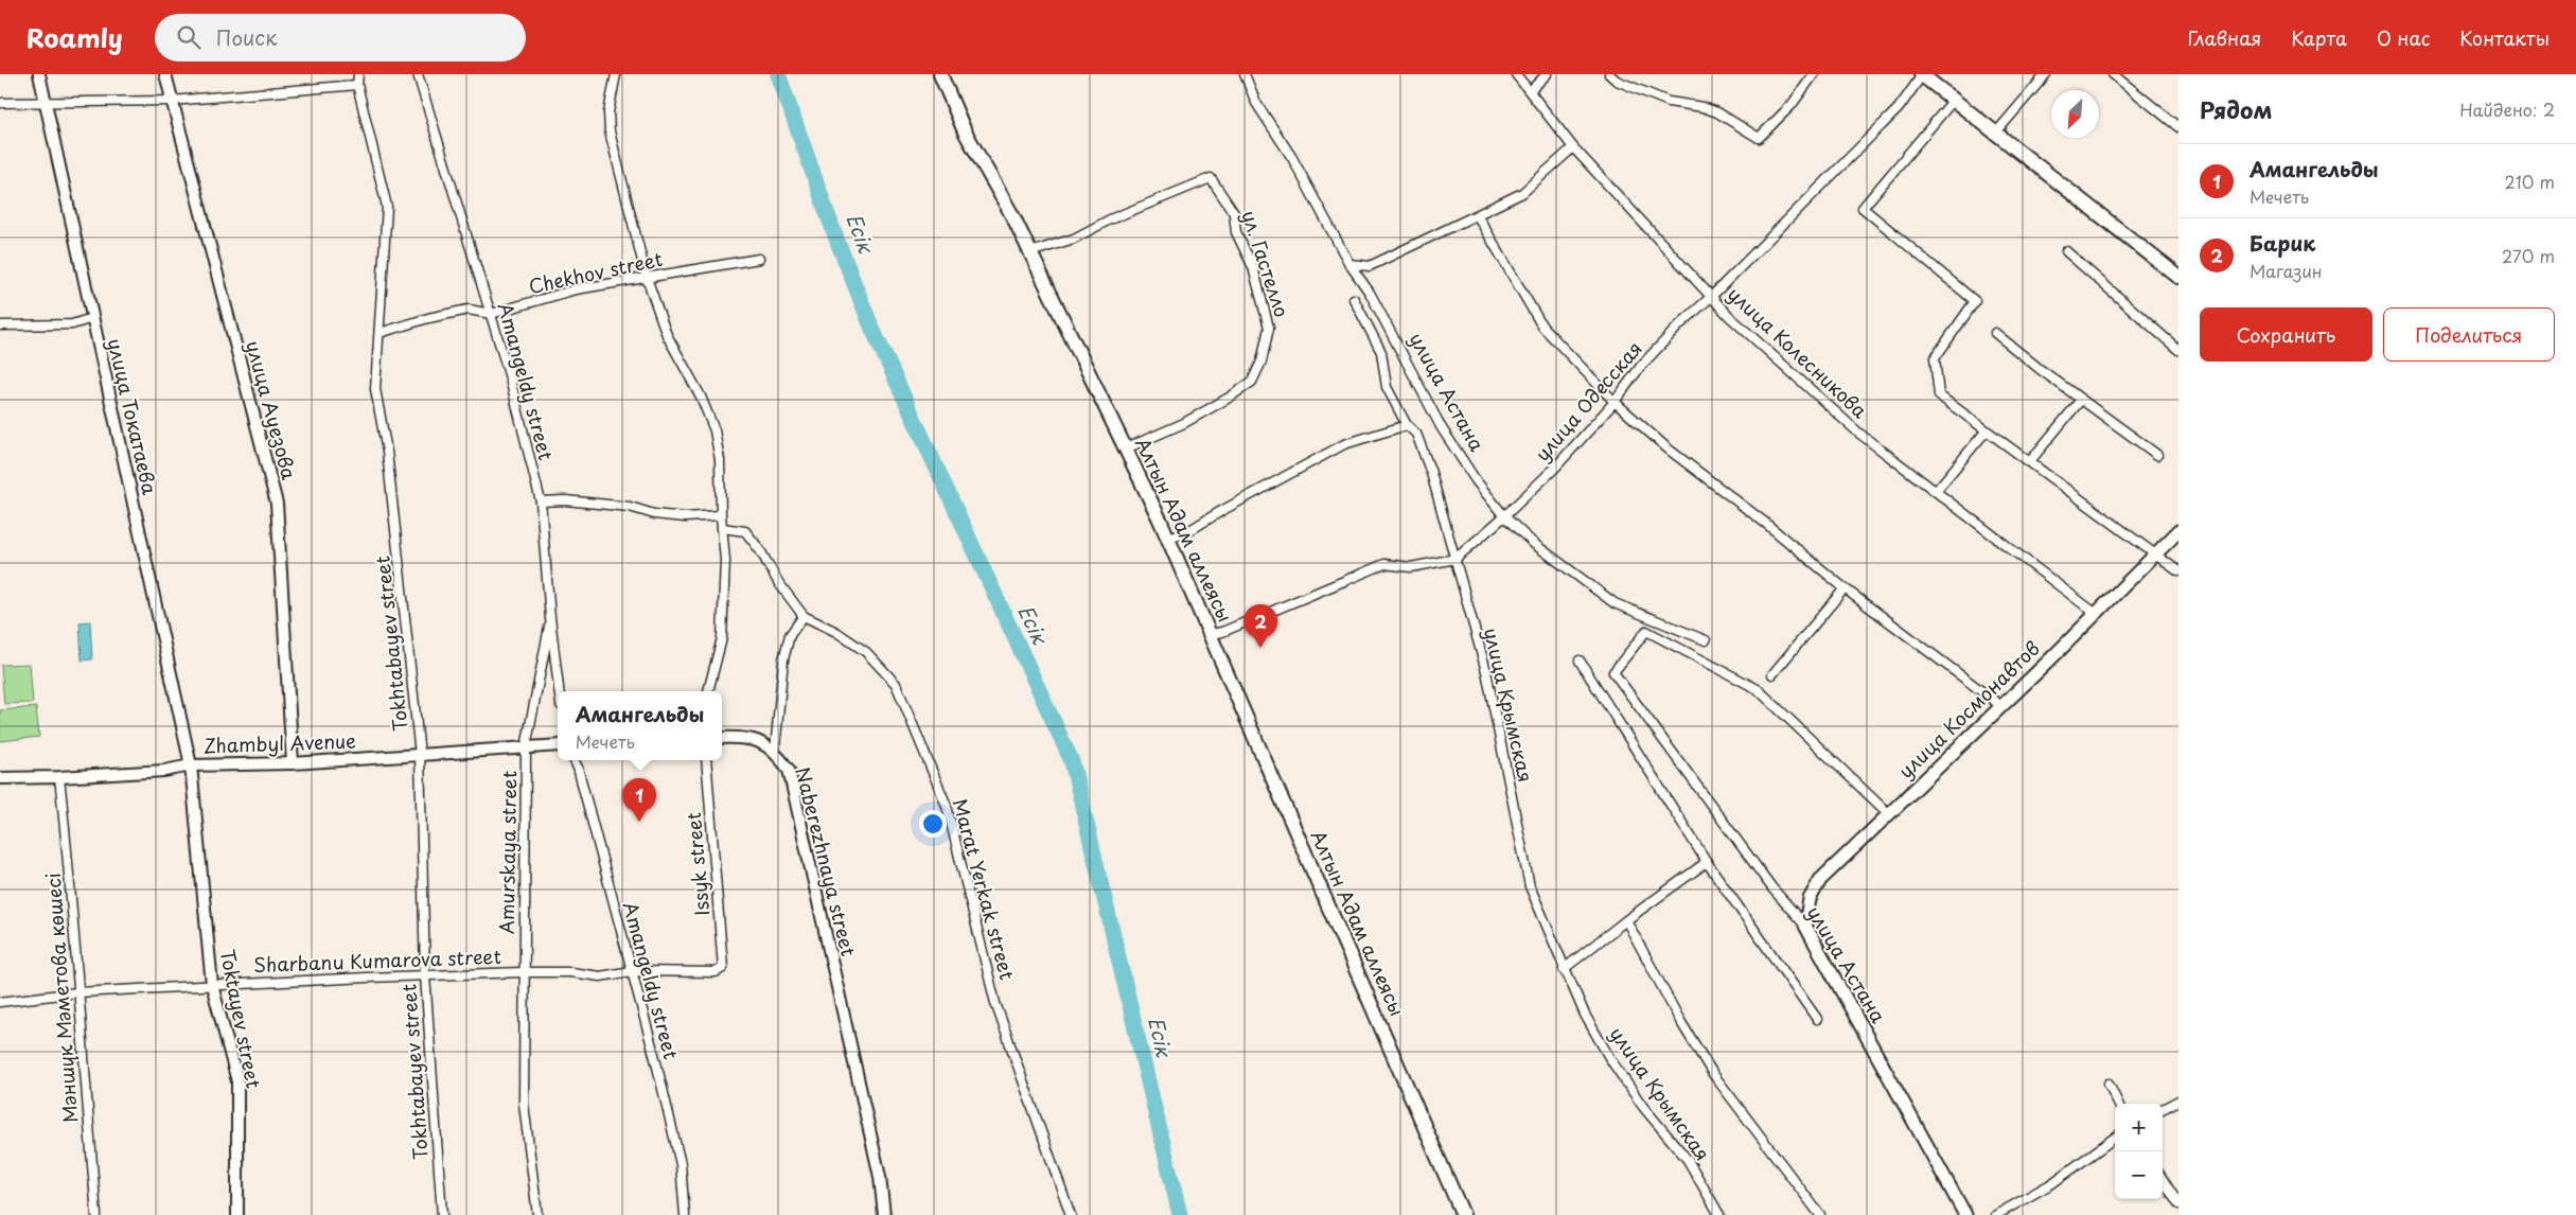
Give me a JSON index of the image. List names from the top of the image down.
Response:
{
  "streets": {
    "main road": ["улица Астана", "Алтын Адам аллеясы", "улица Космонавтов"],
    "street": [
      "ул. Гастелло",
      "Chekhov street",
      "улица Колесникова",
      "Amangeldy street",
      "улица Одесская",
      "улица Ауезова",
      "улица Токатаева",
      "Tokhtabayev street",
      "улица Крымская",
      "Zhambyl Avenue",
      "Amurskaya street",
      "Naberezhnaya street",
      "Issyk street",
      "Marat Yerkak street",
      "Sharbanu Kumarova street",
      "Мәншүк Мәметова көшесі",
      "Toktayev street"
    ]
  },
  "crossings": [
    ["ул. Гастелло", "Алтын Адам аллеясы"],
    ["Chekhov street", "Amangeldy street"],
    ["Chekhov street", "Tokhtabayev street"],
    ["улица Колесникова", "улица Одесская"],
    ["улица Колесникова", "улица Космонавтов"],
    ["Amangeldy street", "Amurskaya street"],
    ["Amangeldy street", "Sharbanu Kumarova street"],
    ["улица Астана", "улица Одесская"],
    ["улица Астана", "улица Космонавтов"],
    ["улица Одесская", "улица Крымская"],
    ["улица Ауезова", "Zhambyl Avenue"],
    ["улица Токатаева", "Zhambyl Avenue"],
    ["улица Токатаева", "Toktayev street"],
    ["Tokhtabayev street", "Zhambyl Avenue"],
    ["Tokhtabayev street", "Sharbanu Kumarova street"],
    ["Zhambyl Avenue", "Amurskaya street"],
    ["Zhambyl Avenue", "Мәншүк Мәметова көшесі"],
    ["Zhambyl Avenue", "Toktayev street"],
    ["Amurskaya street", "Sharbanu Kumarova street"],
    ["Naberezhnaya street", "Marat Yerkak street"],
    ["Issyk street", "Sharbanu Kumarova street"],
    ["Sharbanu Kumarova street", "Мәншүк Мәметова көшесі"],
    ["Sharbanu Kumarova street", "Toktayev street"]
  ],
  "water": ["Есік"],
  "north": "bottom left",
  "page": {
    "header": "Roamly",
    "search": "Поиск",
    "nav": [
      "Главная",
      "Карта",
      "О нас",
      "Контакты"
    ],
    "heading": ["Рядом", "Найдено: 2"],
    "list": [
      {
        "mark": "1",
        "name": "Амангельды",
        "note": "Мечеть",
        "value": "210 m"
      },
      {
        "mark": "2",
        "name": "Барик",
        "note": "Магазин",
        "value": "270 m"
      }
    ],
    "buttons": ["Сохранить", "Поделиться"],
    "pins": ["2", "1"],
    "popup": ["Амангельды", "Мечеть"],
    "map_buttons": ["+", "−"]
  }
}
